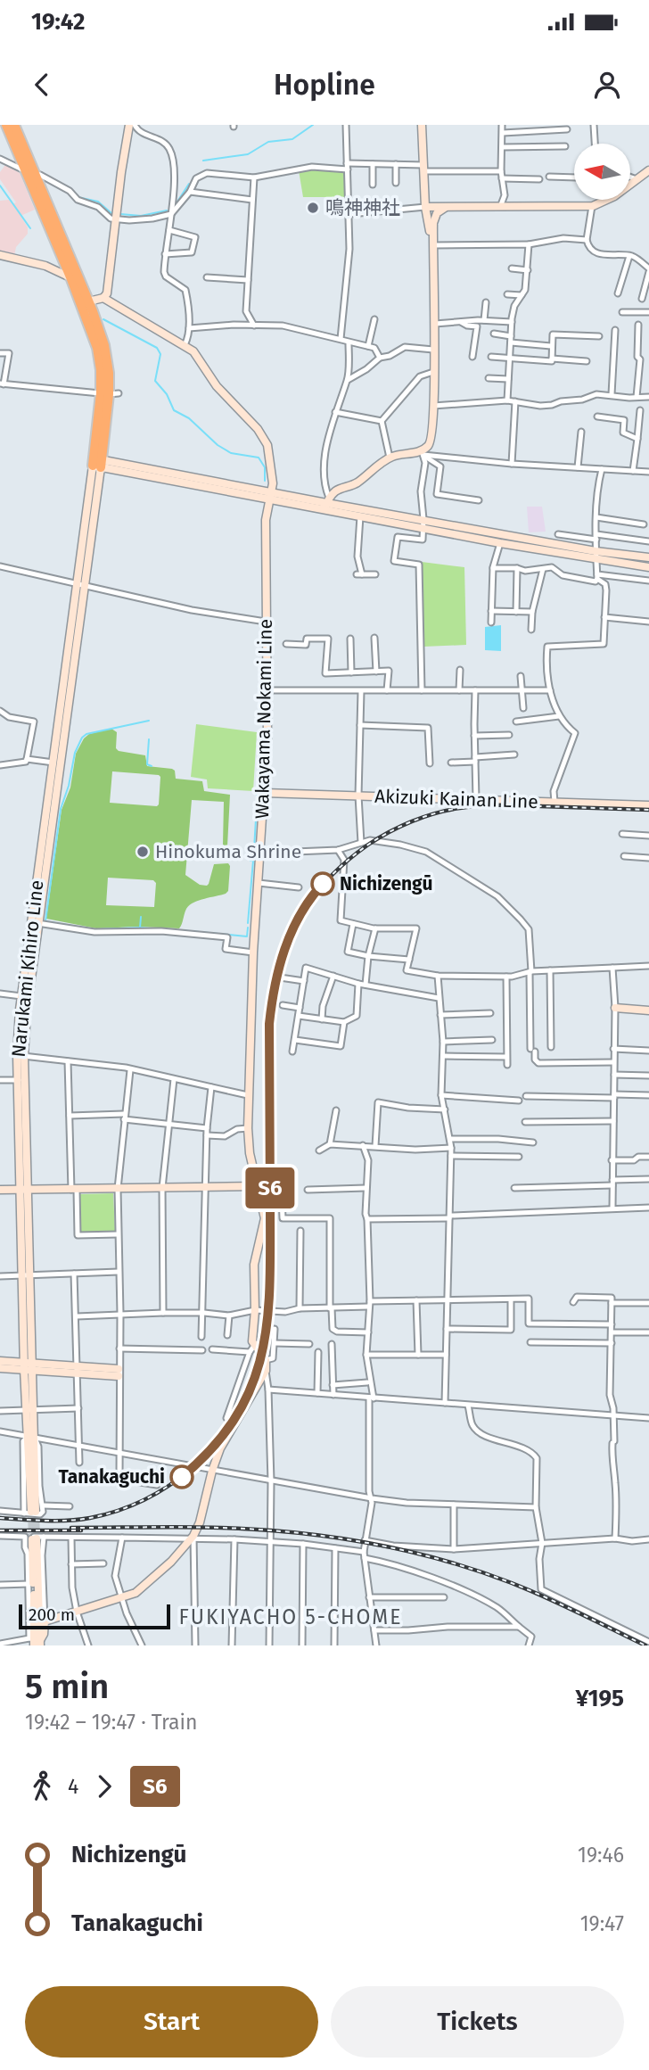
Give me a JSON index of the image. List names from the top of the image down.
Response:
{
  "streets": {
    "main road": ["Wakayama Nokami Line", "Akizuki Kainan Line", "Narukami Kihiro Line"]
  },
  "crossings": [
    ["Wakayama Nokami Line", "Akizuki Kainan Line"]
  ],
  "districts": ["FUKIYACHO 5-CHOME"],
  "places": [
    "鳴神神社",
    "Hinokuma Shrine",
    "Nichizengū",
    "Tanakaguchi"
  ],
  "scale_bar": "200 m",
  "north": "left",
  "page": {
    "status": "19:42",
    "header": "Hopline",
    "on_map": "S6",
    "scale": "200 m",
    "heading": ["5 min", "19:42 – 19:47 · Train", "¥195"],
    "legs": ["4", "S6"],
    "list": [
      {
        "name": "Nichizengū",
        "value": "19:46"
      },
      {
        "name": "Tanakaguchi",
        "value": "19:47"
      }
    ],
    "buttons": ["Start", "Tickets"]
  }
}
